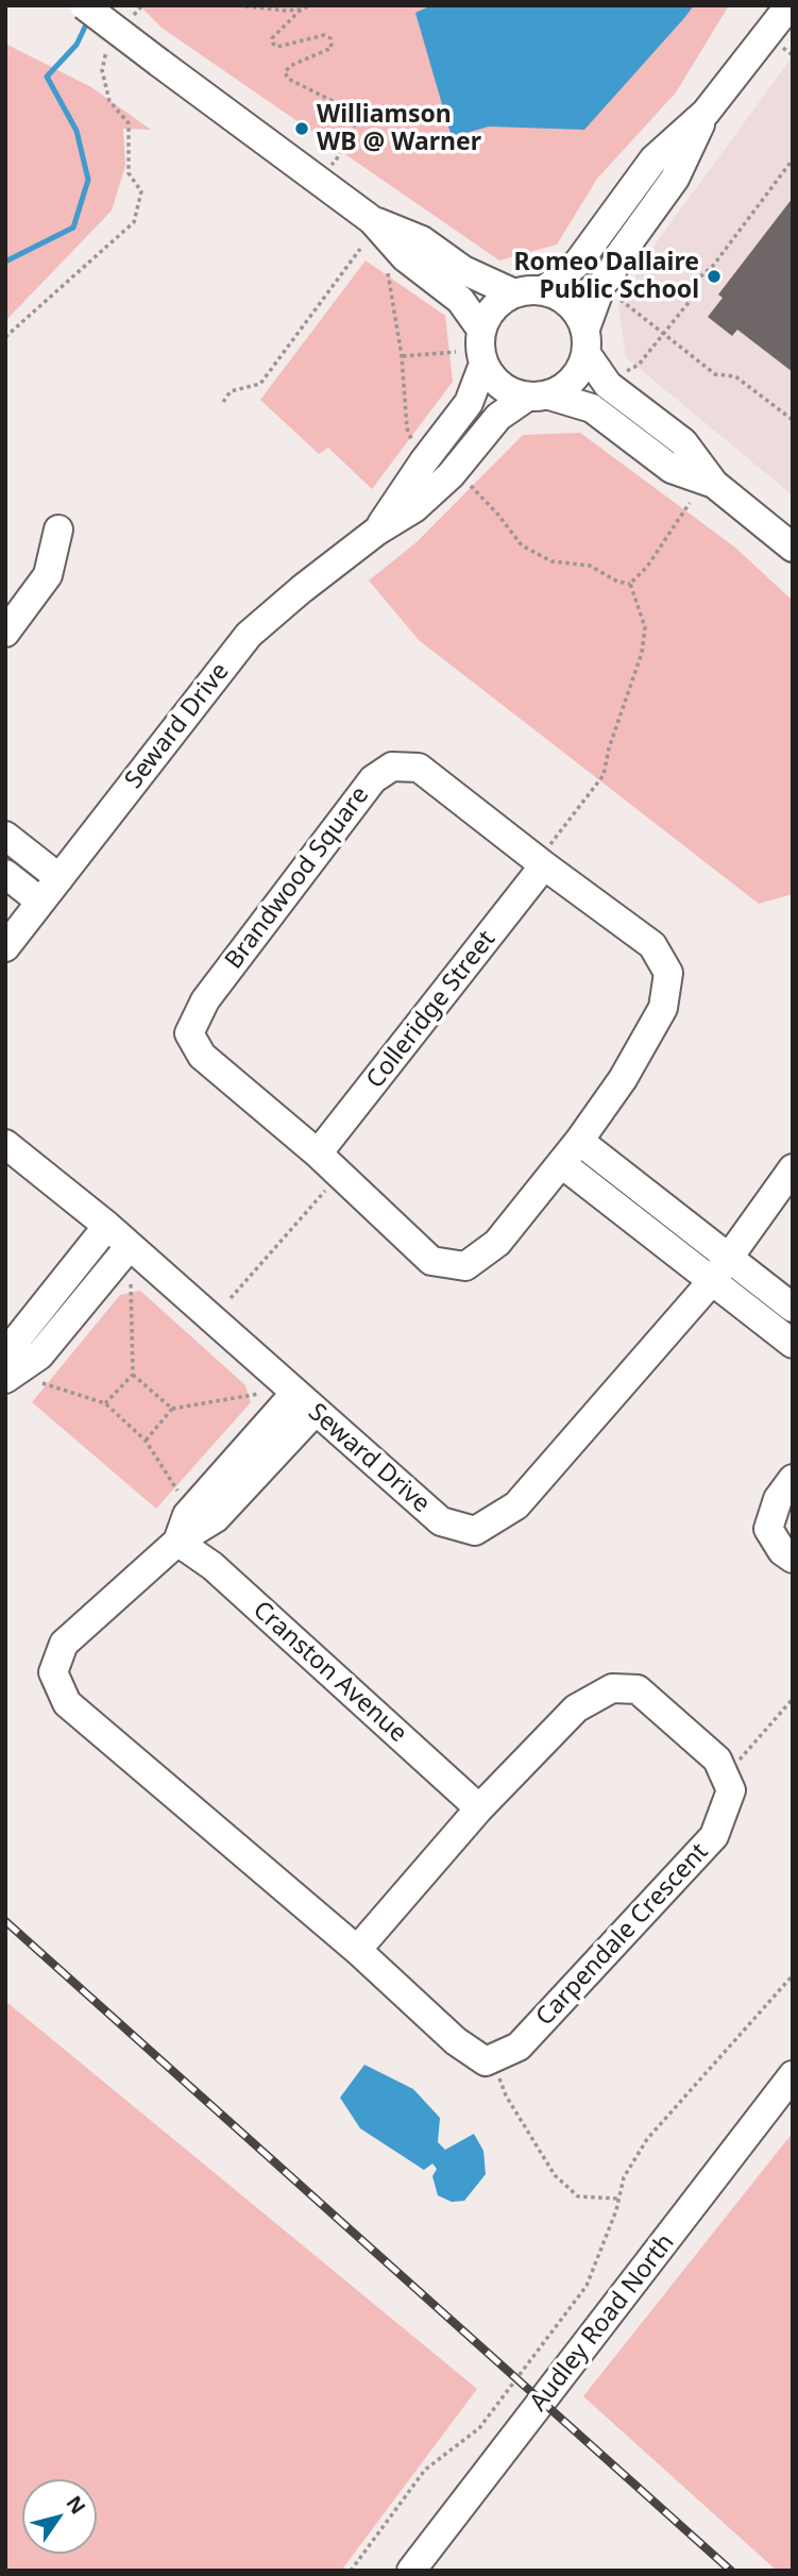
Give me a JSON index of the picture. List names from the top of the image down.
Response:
{
  "streets": {
    "street": [
      "Seward Drive",
      "Brandwood Square",
      "Colleridge Street",
      "Cranston Avenue",
      "Carpendale Crescent",
      "Audley Road North"
    ]
  },
  "crossings": [
    ["Brandwood Square", "Colleridge Street"]
  ],
  "places": ["Williamson WB @ Warner", "Romeo Dallaire Public School"],
  "north": "top right"
}
